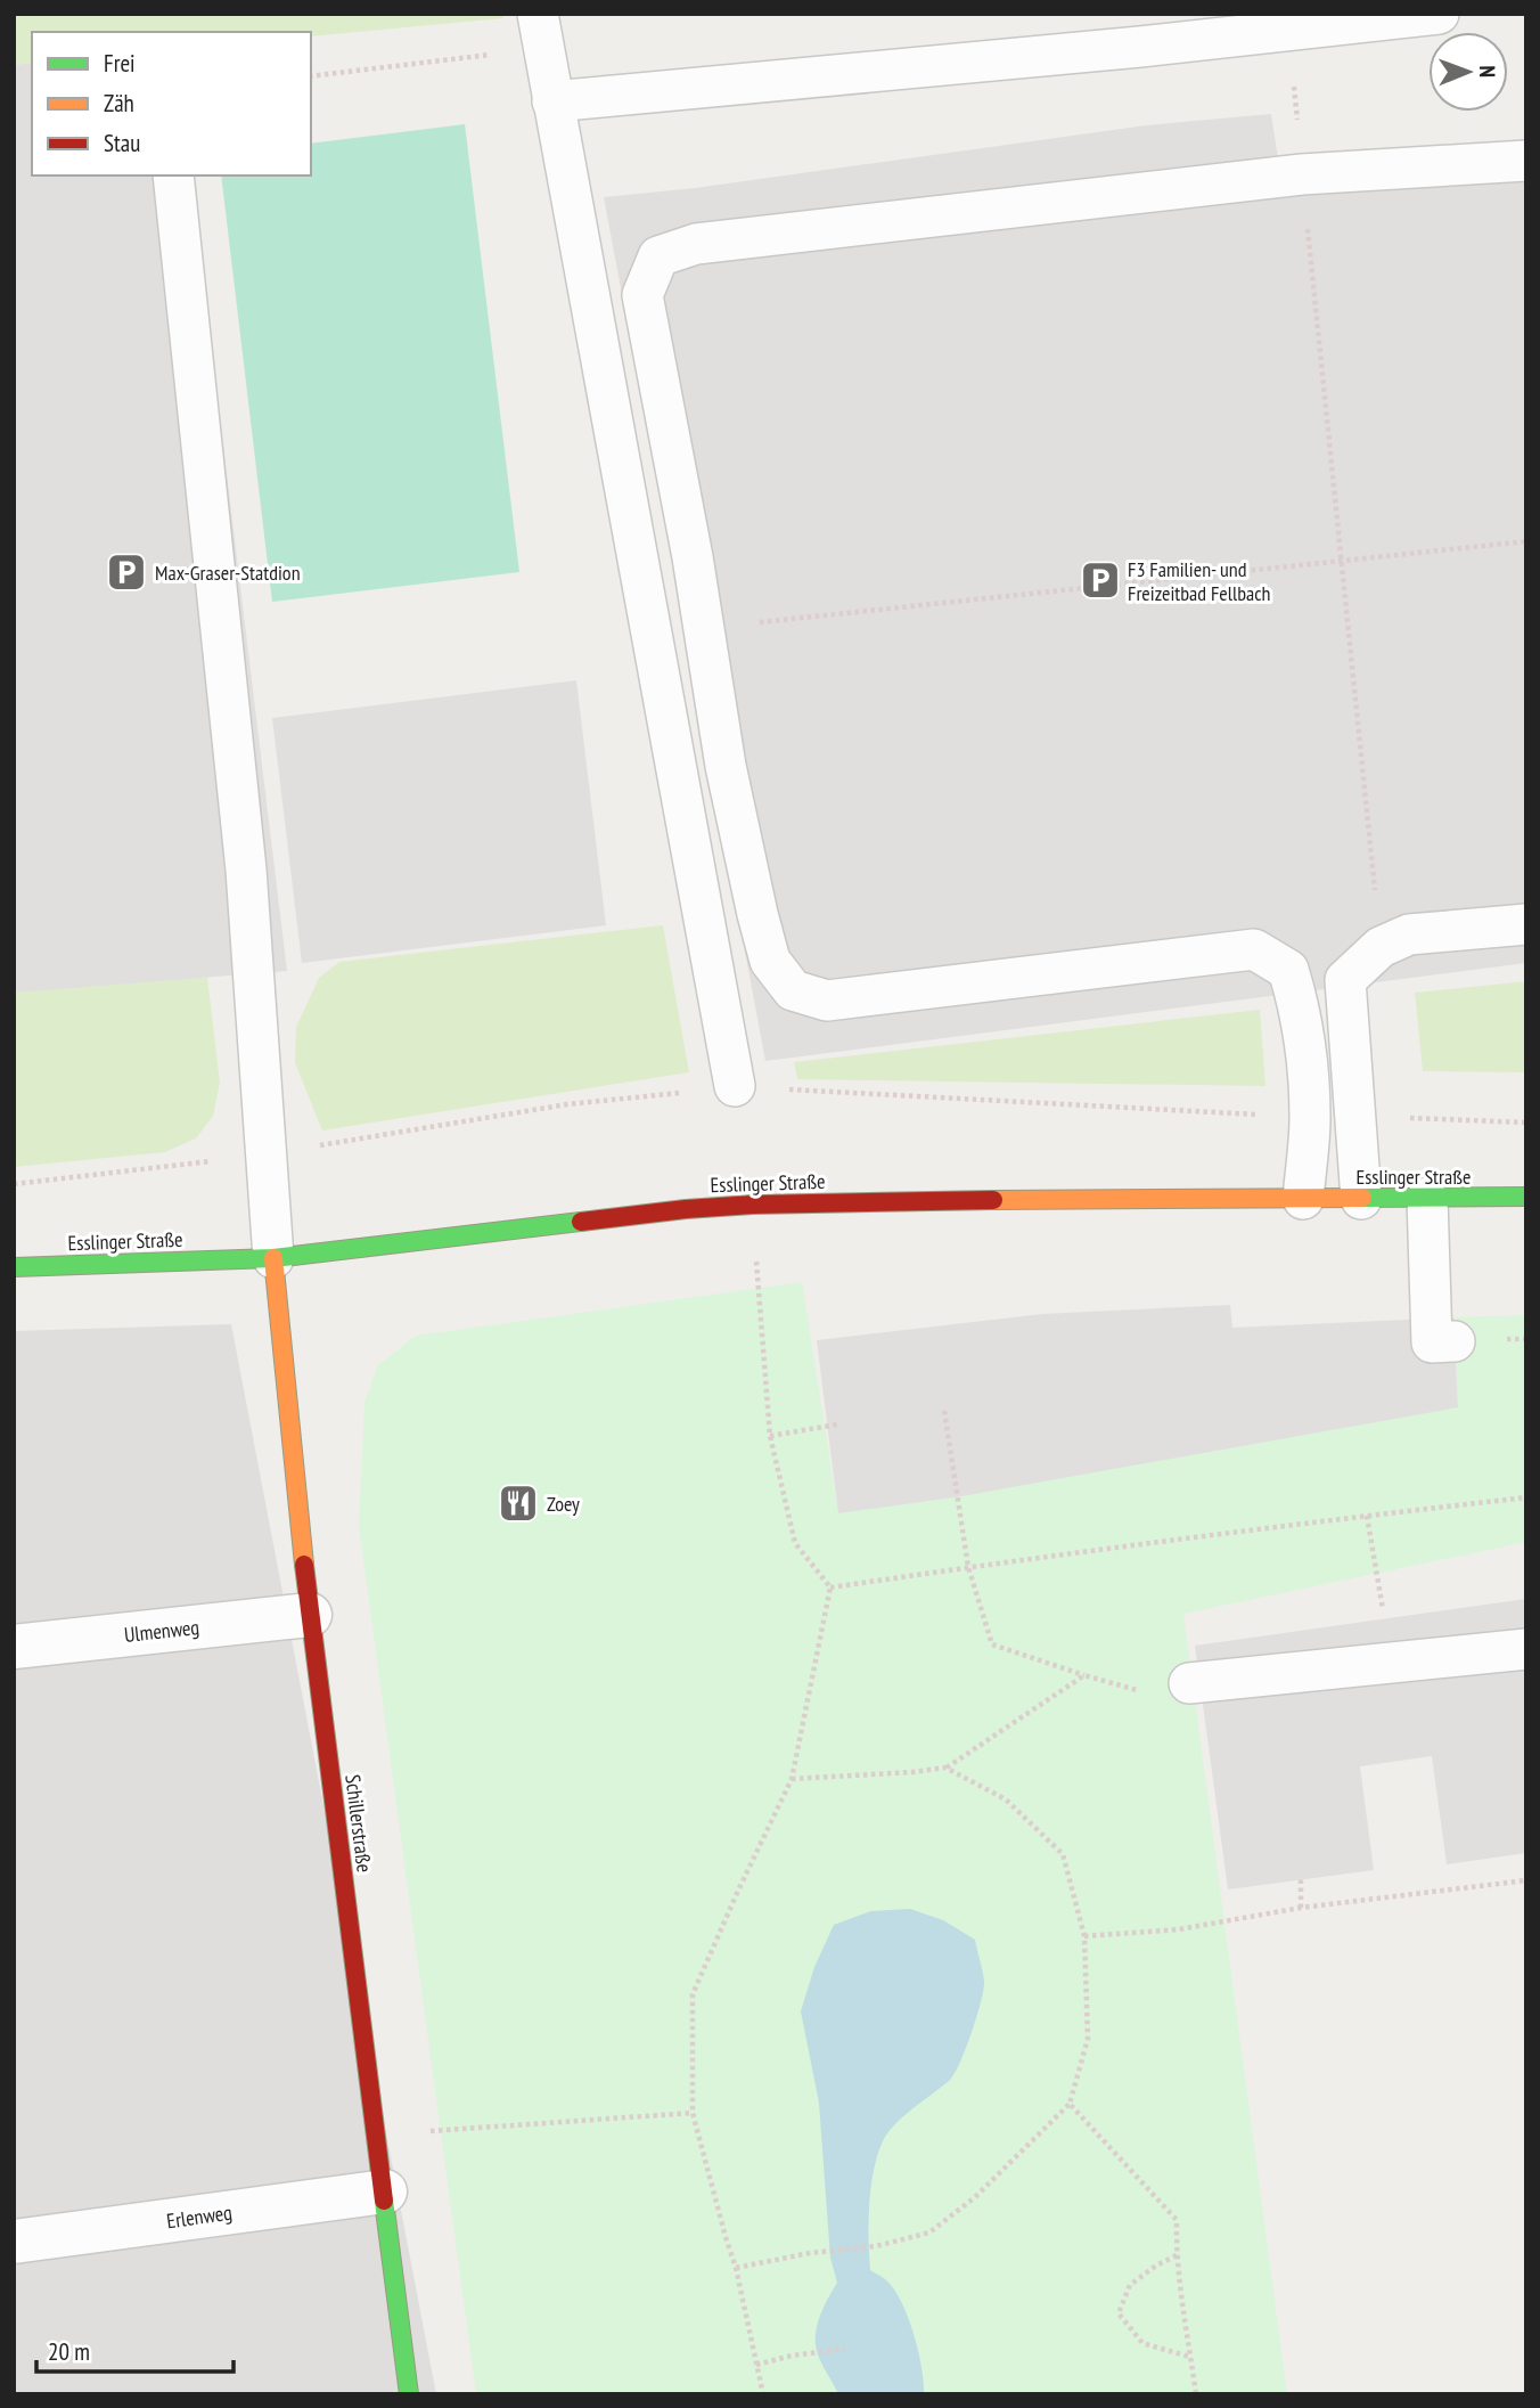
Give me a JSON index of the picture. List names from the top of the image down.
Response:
{
  "streets": {
    "main road": ["Esslinger Straße", "Schillerstraße"],
    "street": ["Ulmenweg", "Erlenweg"]
  },
  "crossings": [
    ["Esslinger Straße", "Schillerstraße"],
    ["Ulmenweg", "Schillerstraße"],
    ["Schillerstraße", "Erlenweg"]
  ],
  "places": {
    "parking": ["Max-Graser-Statdion", "F3 Familien- und Freizeitbad Fellbach"],
    "restaurant": ["Zoey"]
  },
  "legend": ["Frei", "Zäh", "Stau"],
  "scale_bar": "20 m",
  "north": "right"
}
